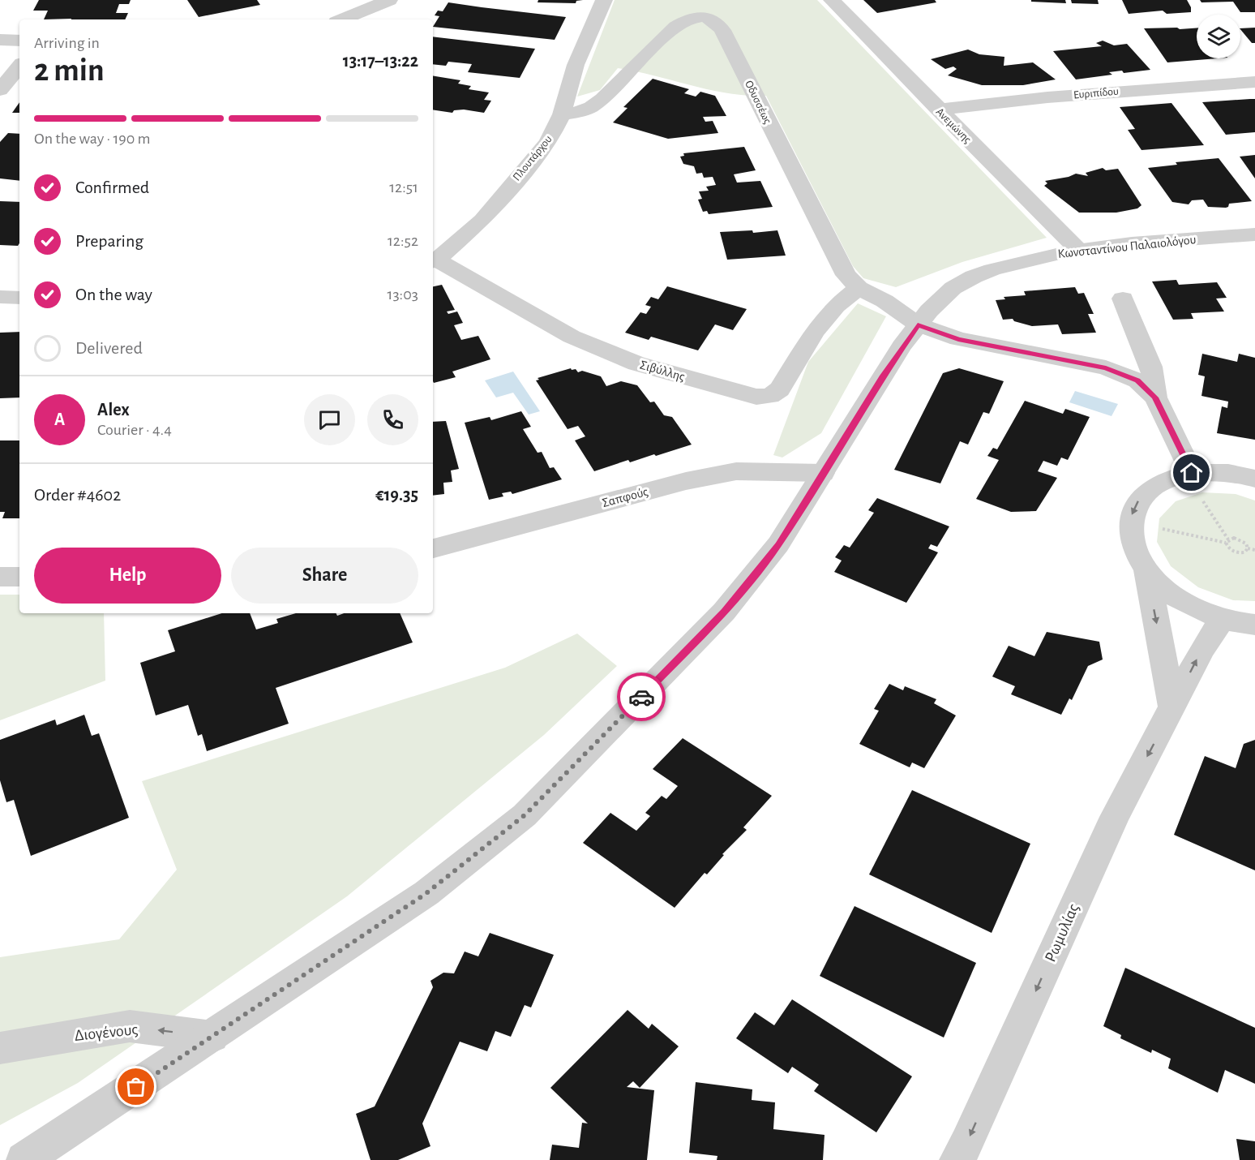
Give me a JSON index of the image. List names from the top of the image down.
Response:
{
  "streets": {
    "street": [
      "Ευριπίδου",
      "Οδυσσέως",
      "Ανεμώνης",
      "Πλουτάρχου",
      "Κωνσταντίνου Παλαιολόγου",
      "Σιβύλλης",
      "Σαπφούς",
      "Ρωμυλίας",
      "Διογένους"
    ]
  },
  "crossings": [
    ["Ευριπίδου", "Ανεμώνης"],
    ["Οδυσσέως", "Πλουτάρχου"],
    ["Οδυσσέως", "Κωνσταντίνου Παλαιολόγου"],
    ["Οδυσσέως", "Σιβύλλης"],
    ["Ανεμώνης", "Κωνσταντίνου Παλαιολόγου"],
    ["Πλουτάρχου", "Σιβύλλης"],
    ["Κωνσταντίνου Παλαιολόγου", "Σαπφούς"],
    ["Κωνσταντίνου Παλαιολόγου", "Διογένους"]
  ],
  "one_way": ["Διογένους"],
  "page": {
    "heading": ["2 min", "Arriving in", "13:17–13:22"],
    "panel": [
      "Alex",
      "Courier · 4.4",
      "Order #4602",
      "€19.35"
    ],
    "bar": "On the way · 190 m",
    "list": [
      ["Confirmed", "12:51"],
      ["Preparing", "12:52"],
      ["On the way", "13:03"],
      "Delivered"
    ],
    "round": "A",
    "buttons": ["Help", "Share"]
  }
}
